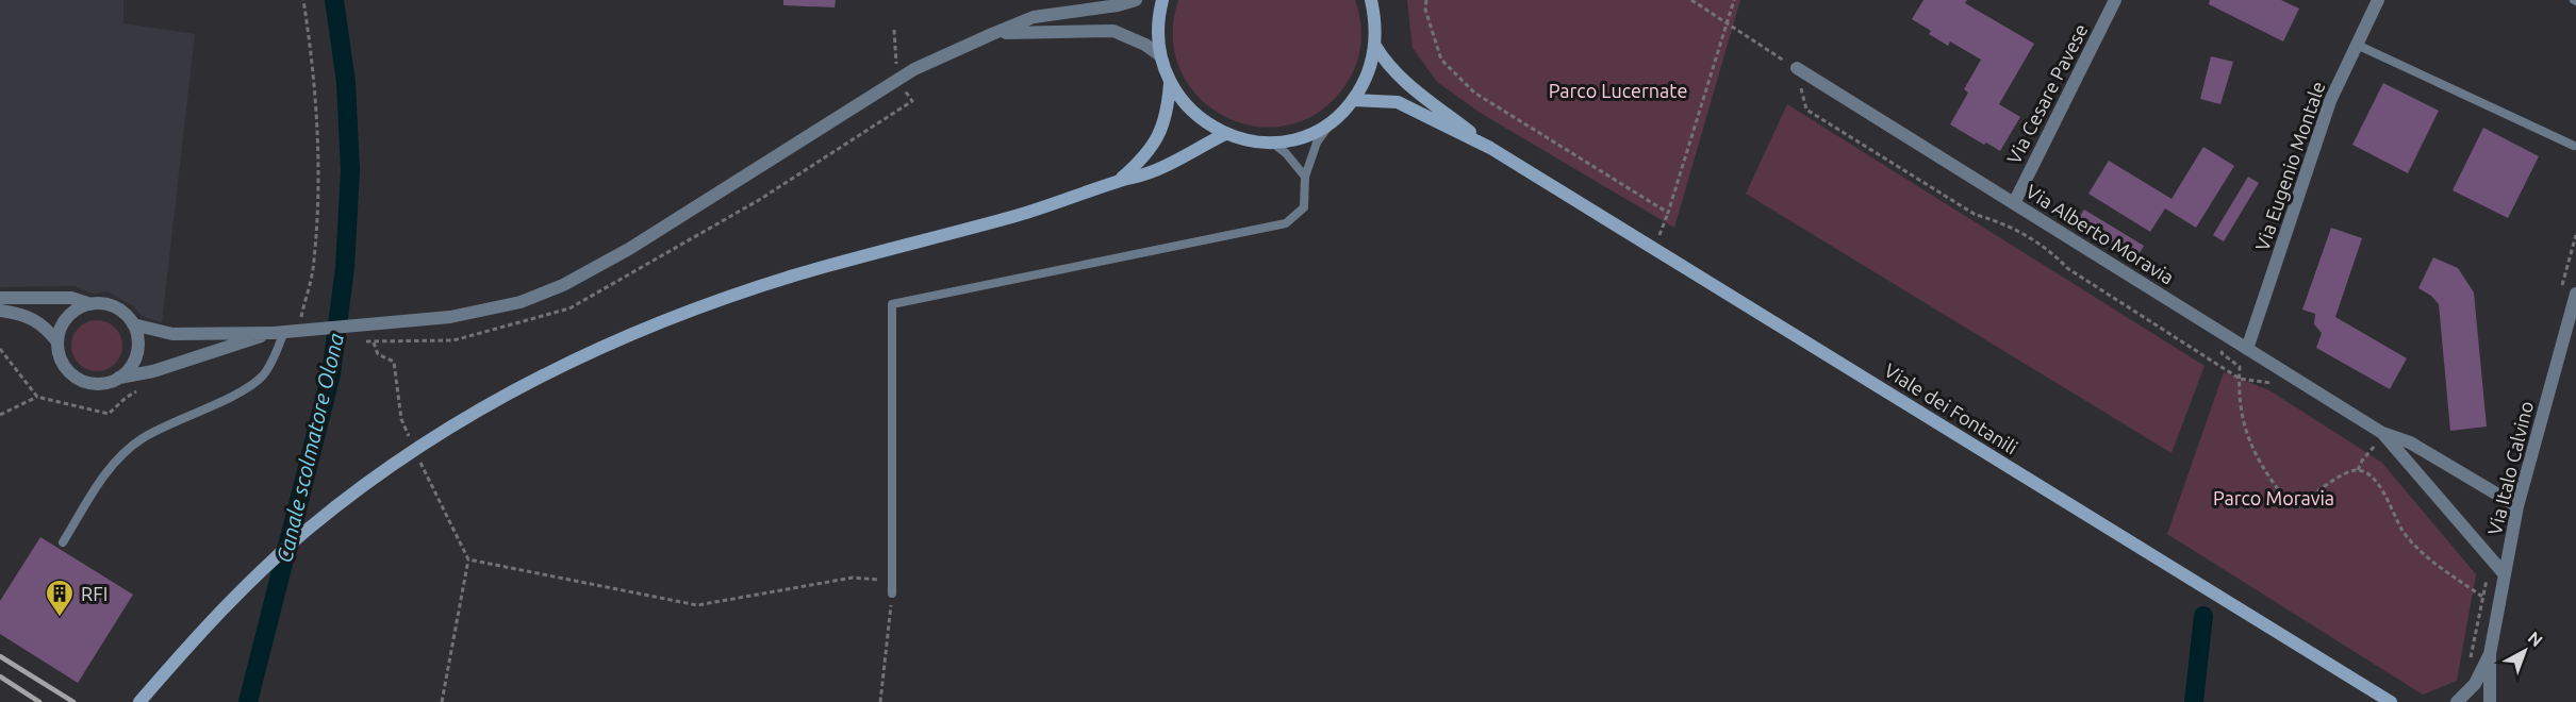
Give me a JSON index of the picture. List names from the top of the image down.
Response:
{
  "streets": {
    "main road": ["Viale dei Fontanili"],
    "street": [
      "Via Cesare Pavese",
      "Via Eugenio Montale",
      "Via Alberto Moravia",
      "Via Italo Calvino"
    ]
  },
  "crossings": [
    ["Via Cesare Pavese", "Via Alberto Moravia"],
    ["Via Eugenio Montale", "Via Alberto Moravia"],
    ["Via Alberto Moravia", "Via Italo Calvino"]
  ],
  "water": ["Canale scolmatore Olona"],
  "parks": ["Parco Lucernate", "Parco Moravia"],
  "places": {
    "building": ["RFI"]
  },
  "north": "top right"
}
